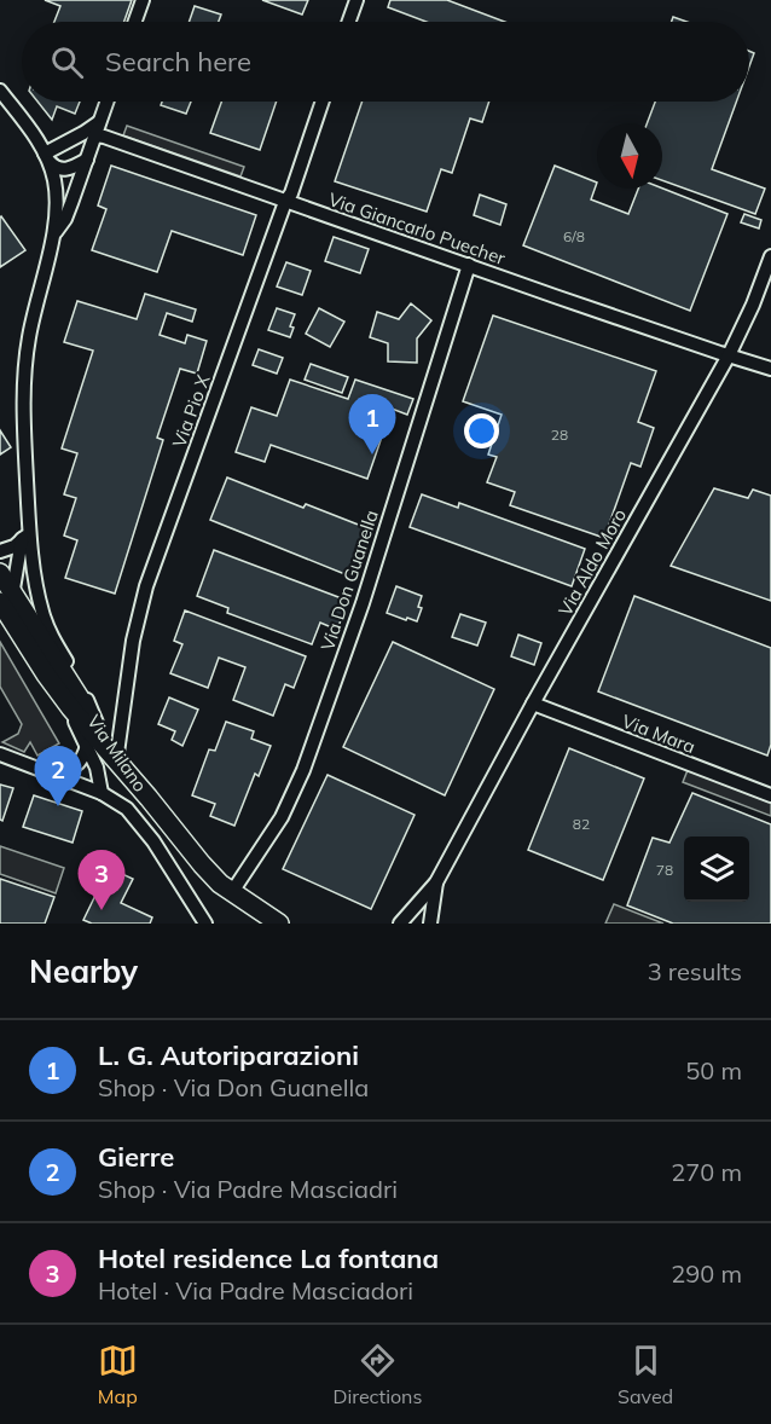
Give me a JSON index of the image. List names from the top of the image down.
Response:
{
  "streets": {
    "main road": ["Via Milano"],
    "street": [
      "Via Giancarlo Puecher",
      "Via Pio X",
      "Via Aldo Moro",
      "Via Don Guanella",
      "Via Mara"
    ]
  },
  "crossings": [
    ["Via Giancarlo Puecher", "Via Pio X"],
    ["Via Giancarlo Puecher", "Via Aldo Moro"],
    ["Via Giancarlo Puecher", "Via Don Guanella"],
    ["Via Pio X", "Via Milano"],
    ["Via Aldo Moro", "Via Mara"]
  ],
  "house_numbers": [
    "6/8",
    "28",
    "82",
    "78"
  ],
  "north": "bottom",
  "page": {
    "search": "Search here",
    "pins": ["1", "2", "3"],
    "heading": ["Nearby", "3 results"],
    "list": [
      {
        "mark": "1",
        "name": "L. G. Autoriparazioni",
        "note": "Shop · Via Don Guanella",
        "value": "50 m"
      },
      {
        "mark": "2",
        "name": "Gierre",
        "note": "Shop · Via Padre Masciadri",
        "value": "270 m"
      },
      {
        "mark": "3",
        "name": "Hotel residence La fontana",
        "note": "Hotel · Via Padre Masciadori",
        "value": "290 m"
      }
    ],
    "nav": ["Map", "Directions", "Saved"]
  }
}
